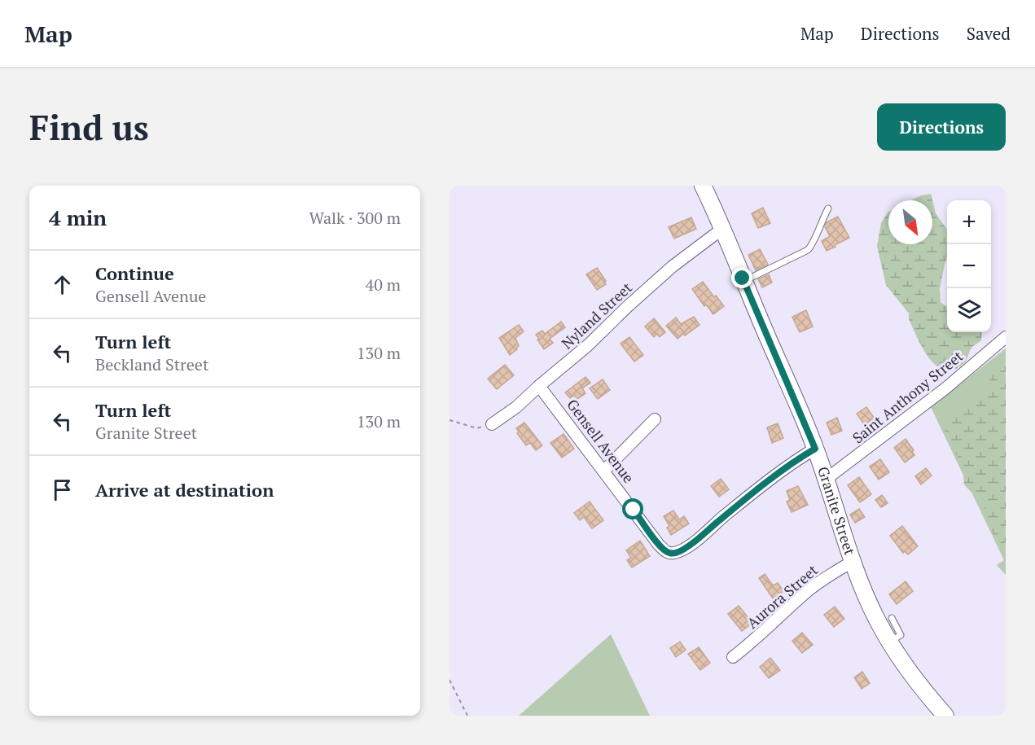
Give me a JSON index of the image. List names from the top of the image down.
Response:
{
  "streets": {
    "street": [
      "Nyland Street",
      "Saint Anthony Street",
      "Gensell Avenue",
      "Granite Street",
      "Aurora Street"
    ]
  },
  "crossings": [
    ["Nyland Street", "Gensell Avenue"],
    ["Nyland Street", "Granite Street"],
    ["Saint Anthony Street", "Granite Street"],
    ["Gensell Avenue", "Granite Street"],
    ["Granite Street", "Aurora Street"]
  ],
  "north": "bottom right",
  "page": {
    "header": "Map",
    "nav": ["Map", "Directions", "Saved"],
    "buttons": "Directions",
    "title": "Find us",
    "heading": ["4 min", "Walk · 300 m"],
    "map_buttons": ["+", "−"],
    "list": [
      ["Continue", "Gensell Avenue", "40 m"],
      ["Turn left", "Beckland Street", "130 m"],
      ["Turn left", "Granite Street", "130 m"],
      "Arrive at destination"
    ]
  }
}
